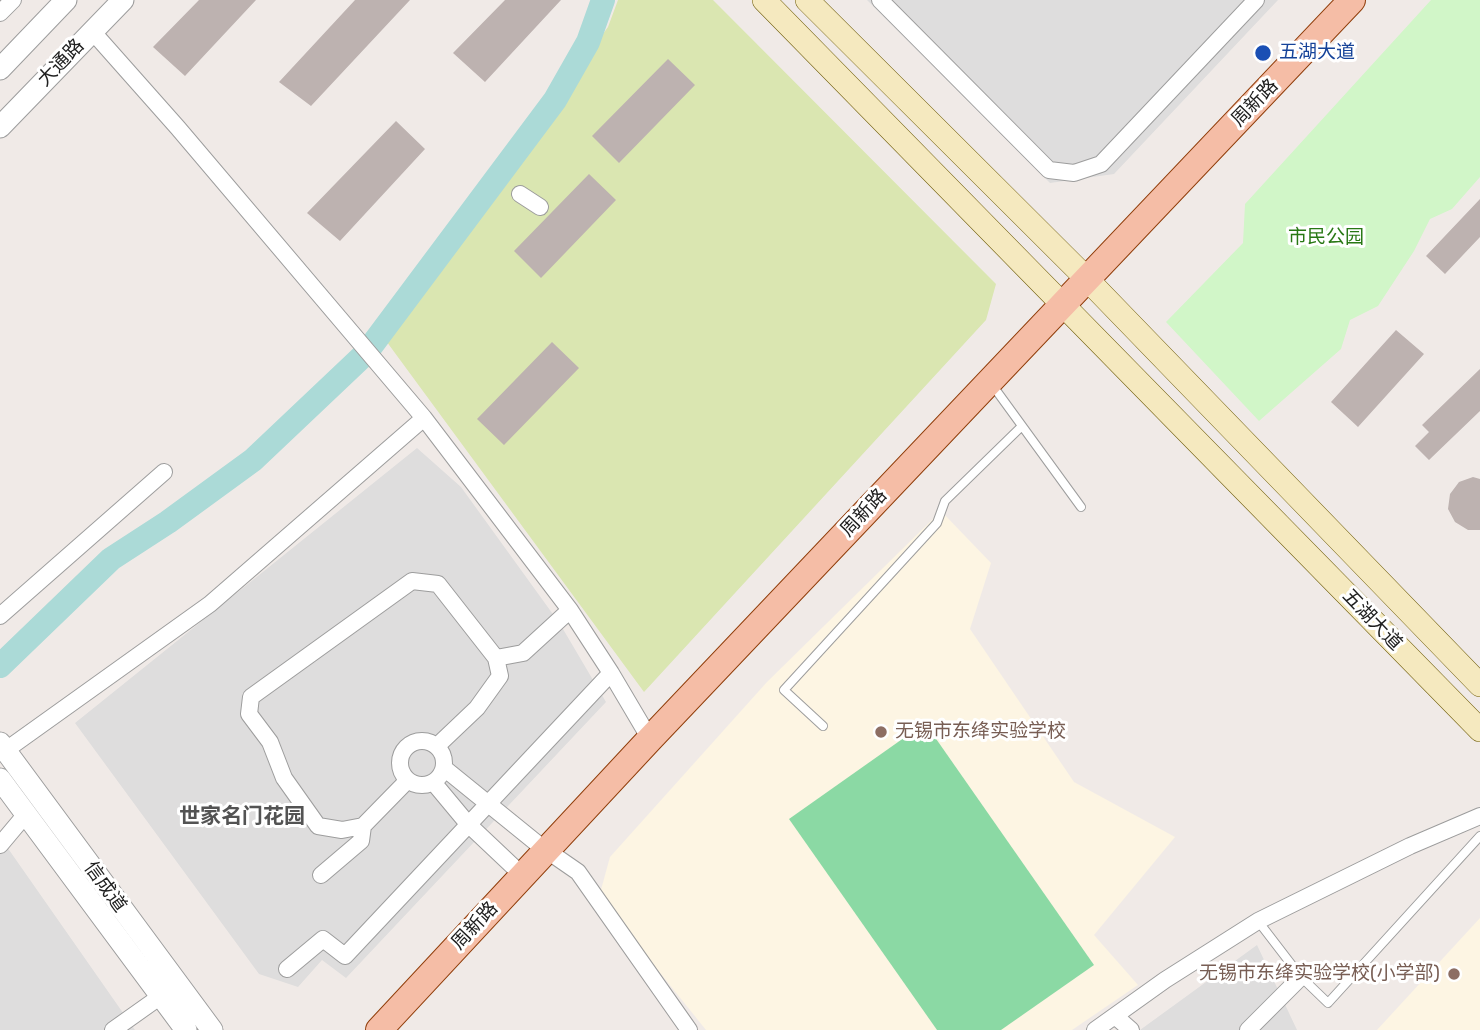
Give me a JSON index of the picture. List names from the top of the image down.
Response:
{
  "streets": {
    "main road": ["周新路", "五湖大道"],
    "street": ["大通路", "信成道"]
  },
  "crossings": [
    ["周新路", "五湖大道"]
  ],
  "districts": ["世家名门花园"],
  "parks": ["市民公园"],
  "places": ["五湖大道", "无锡市东绛实验学校", "无锡市东绛实验学校(小学部)"]
}
